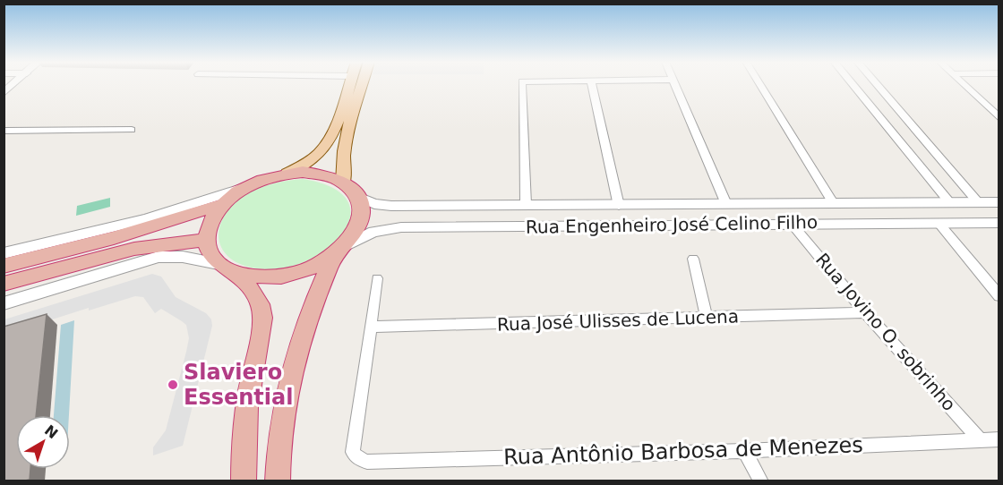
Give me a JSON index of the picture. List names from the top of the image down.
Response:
{
  "streets": {
    "street": [
      "Rua Engenheiro José Celino Filho",
      "Rua José Ulisses de Lucena",
      "Rua Jovino O. sobrinho",
      "Rua Antônio Barbosa de Menezes"
    ]
  },
  "crossings": [
    ["Rua Engenheiro José Celino Filho", "Rua Jovino O. sobrinho"],
    ["Rua José Ulisses de Lucena", "Rua Jovino O. sobrinho"],
    ["Rua José Ulisses de Lucena", "Rua Antônio Barbosa de Menezes"],
    ["Rua Jovino O. sobrinho", "Rua Antônio Barbosa de Menezes"]
  ],
  "places": ["Slaviero Essential"],
  "north": "top right"
}
